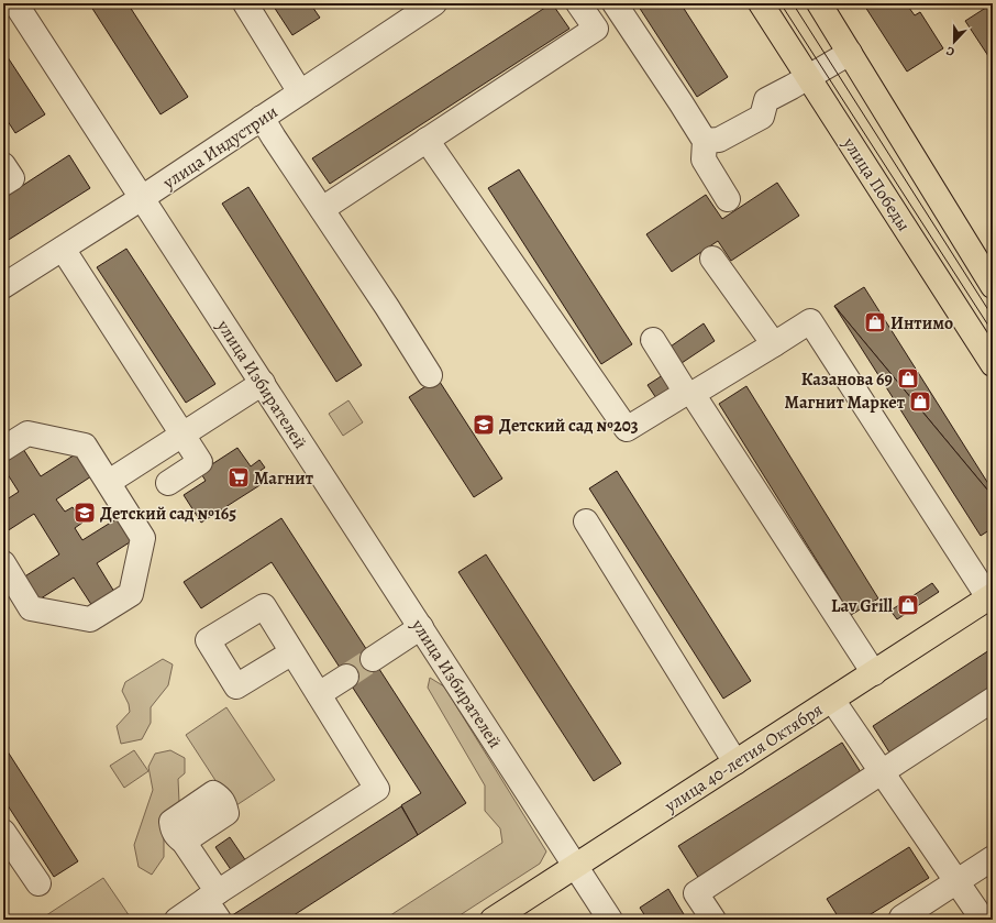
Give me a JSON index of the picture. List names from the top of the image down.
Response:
{
  "streets": {
    "main road": ["улица Победы", "улица 40-летия Октября"],
    "street": ["улица Индустрии", "улица Избирателей"]
  },
  "crossings": [
    ["улица Индустрии", "улица Избирателей"],
    ["улица Избирателей", "улица 40-летия Октября"]
  ],
  "places": {
    "shop": [
      "Интимо",
      "Казанова 69",
      "Магнит Маркет",
      "Lav Grill"
    ],
    "school or university": ["Детский сад №203", "Детский сад №165"],
    "supermarket": ["Магнит"]
  },
  "north": "bottom"
}
